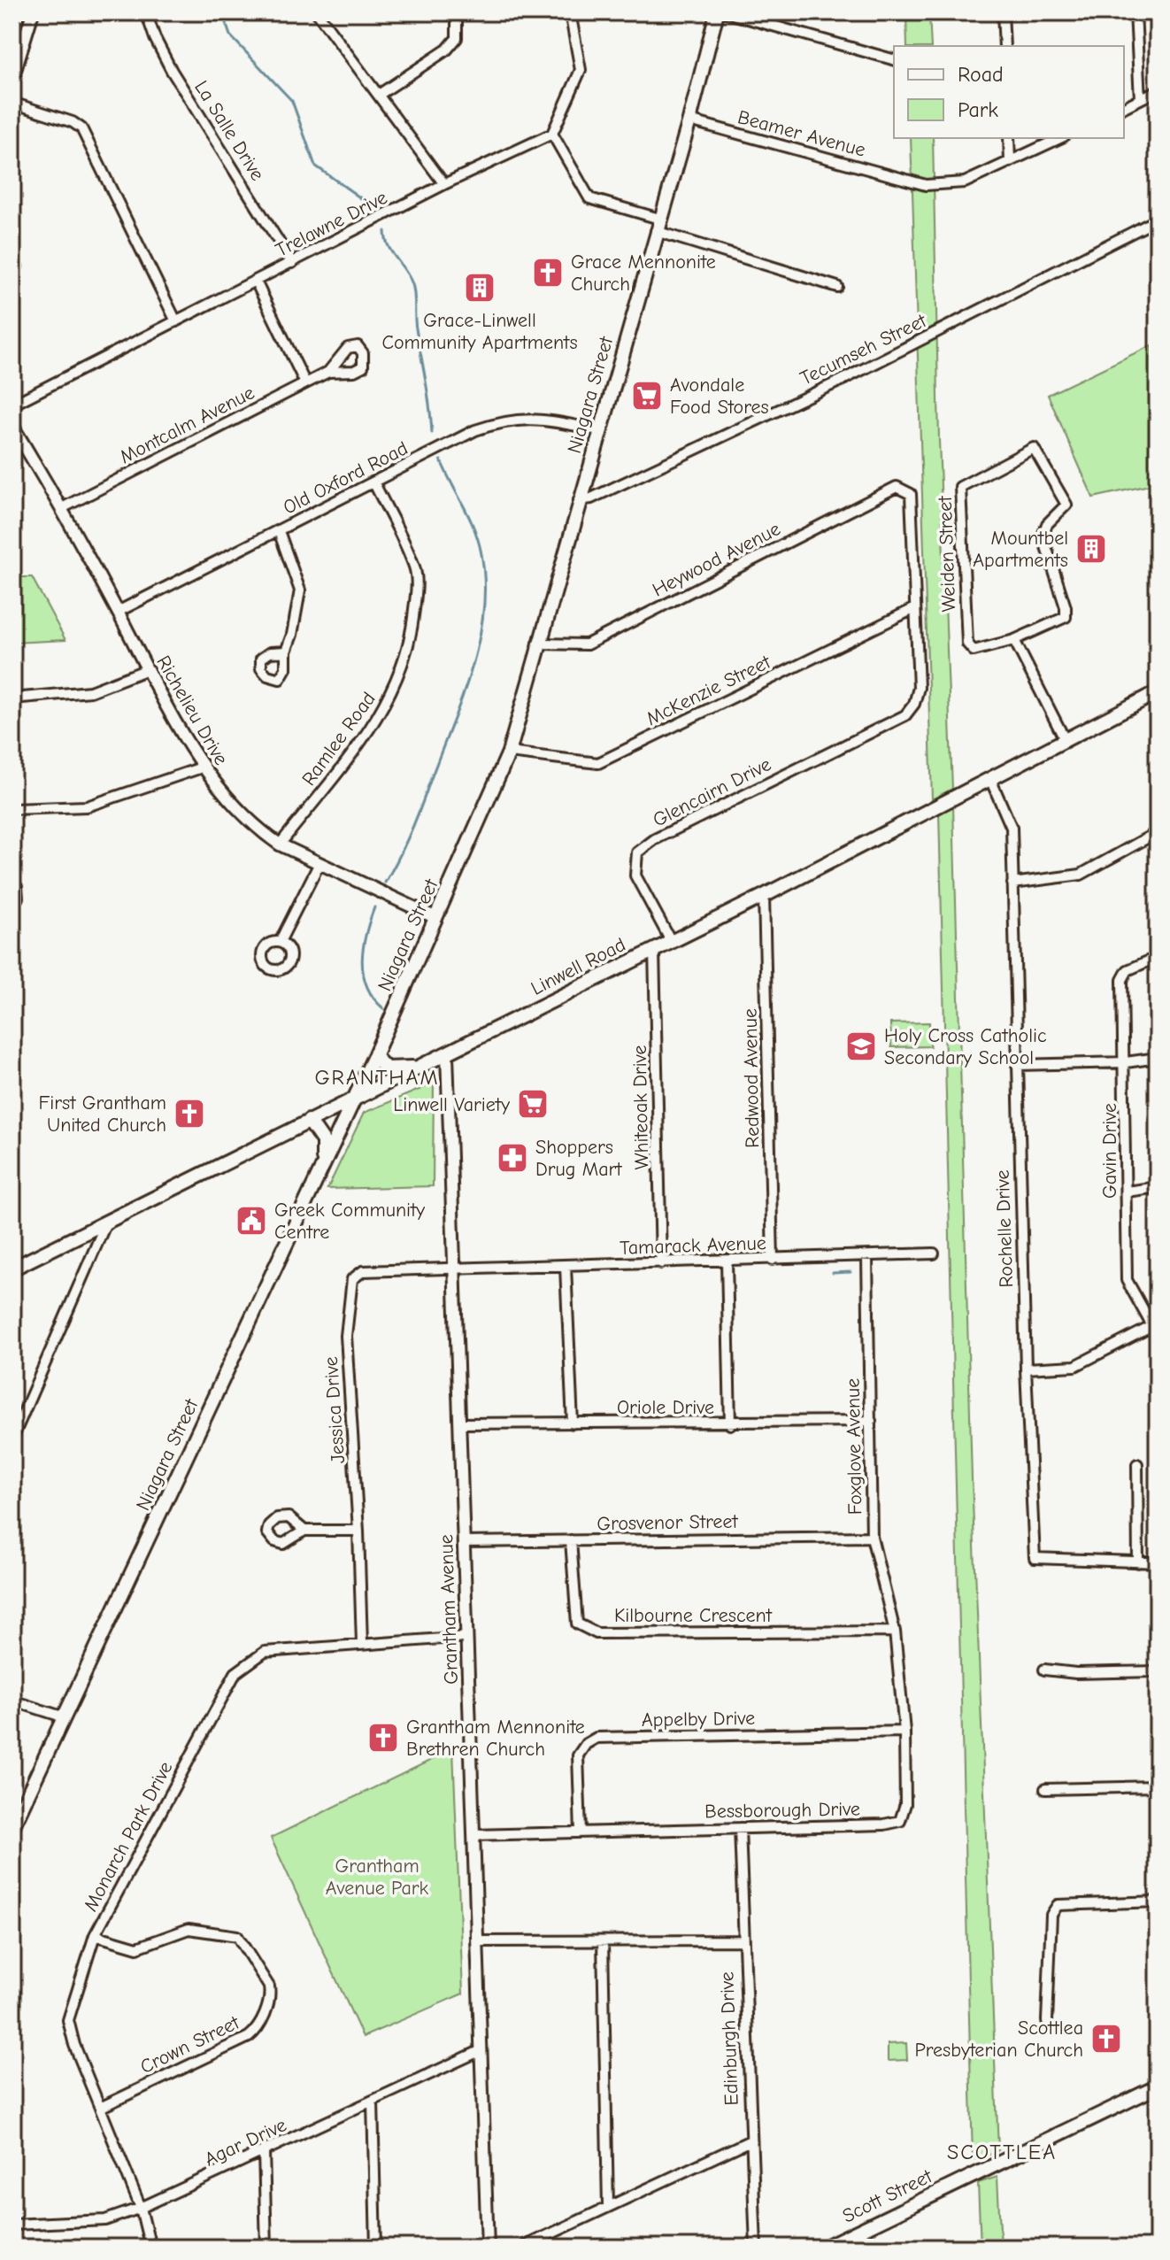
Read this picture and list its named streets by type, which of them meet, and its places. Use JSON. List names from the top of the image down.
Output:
{
  "streets": {
    "main road": ["Niagara Street", "Linwell Road", "Scott Street"],
    "street": [
      "La Salle Drive",
      "Beamer Avenue",
      "Trelawne Drive",
      "Tecumseh Street",
      "Montcalm Avenue",
      "Old Oxford Road",
      "Weiden Street",
      "Heywood Avenue",
      "McKenzie Street",
      "Richelieu Drive",
      "Ramlee Road",
      "Glencairn Drive",
      "Redwood Avenue",
      "Whiteoak Drive",
      "Gavin Drive",
      "Rochelle Drive",
      "Tamarack Avenue",
      "Oriole Drive",
      "Jessica Drive",
      "Foxglove Avenue",
      "Grosvenor Street",
      "Grantham Avenue",
      "Kilbourne Crescent",
      "Appelby Drive",
      "Bessborough Drive",
      "Monarch Park Drive",
      "Edinburgh Drive",
      "Crown Street",
      "Agar Drive"
    ]
  },
  "crossings": [
    ["La Salle Drive", "Trelawne Drive"],
    ["Beamer Avenue", "Niagara Street"],
    ["Tecumseh Street", "Niagara Street"],
    ["Niagara Street", "Old Oxford Road"],
    ["Niagara Street", "Heywood Avenue"],
    ["Niagara Street", "McKenzie Street"],
    ["Niagara Street", "Richelieu Drive"],
    ["Niagara Street", "Linwell Road"],
    ["Montcalm Avenue", "Richelieu Drive"],
    ["Old Oxford Road", "Richelieu Drive"],
    ["Old Oxford Road", "Ramlee Road"],
    ["Heywood Avenue", "McKenzie Street"],
    ["Heywood Avenue", "Glencairn Drive"],
    ["McKenzie Street", "Glencairn Drive"],
    ["Richelieu Drive", "Ramlee Road"],
    ["Glencairn Drive", "Linwell Road"],
    ["Linwell Road", "Redwood Avenue"],
    ["Linwell Road", "Whiteoak Drive"],
    ["Linwell Road", "Rochelle Drive"],
    ["Linwell Road", "Grantham Avenue"],
    ["Redwood Avenue", "Tamarack Avenue"],
    ["Whiteoak Drive", "Tamarack Avenue"],
    ["Tamarack Avenue", "Jessica Drive"],
    ["Tamarack Avenue", "Foxglove Avenue"],
    ["Tamarack Avenue", "Grantham Avenue"],
    ["Oriole Drive", "Foxglove Avenue"],
    ["Oriole Drive", "Grantham Avenue"],
    ["Jessica Drive", "Grantham Avenue"],
    ["Jessica Drive", "Monarch Park Drive"],
    ["Foxglove Avenue", "Grosvenor Street"],
    ["Foxglove Avenue", "Kilbourne Crescent"],
    ["Foxglove Avenue", "Bessborough Drive"],
    ["Grosvenor Street", "Grantham Avenue"],
    ["Grosvenor Street", "Kilbourne Crescent"],
    ["Grantham Avenue", "Bessborough Drive"],
    ["Grantham Avenue", "Monarch Park Drive"],
    ["Grantham Avenue", "Agar Drive"],
    ["Kilbourne Crescent", "Bessborough Drive"],
    ["Appelby Drive", "Bessborough Drive"],
    ["Bessborough Drive", "Edinburgh Drive"],
    ["Monarch Park Drive", "Crown Street"],
    ["Monarch Park Drive", "Agar Drive"]
  ],
  "districts": ["GRANTHAM", "SCOTTLEA"],
  "parks": ["Grantham Avenue Park"],
  "places": {
    "church": [
      "Grace Mennonite Church",
      "First Grantham United Church",
      "Grantham Mennonite Brethren Church",
      "Scottlea Presbyterian Church"
    ],
    "building": ["Grace-Linwell Community Apartments", "Mountbel Apartments"],
    "supermarket": ["Avondale Food Stores", "Linwell Variety"],
    "school or university": ["Holy Cross Catholic Secondary School"],
    "pharmacy": ["Shoppers Drug Mart"],
    "public building": ["Greek Community Centre"]
  },
  "legend": ["Road", "Park"]
}
